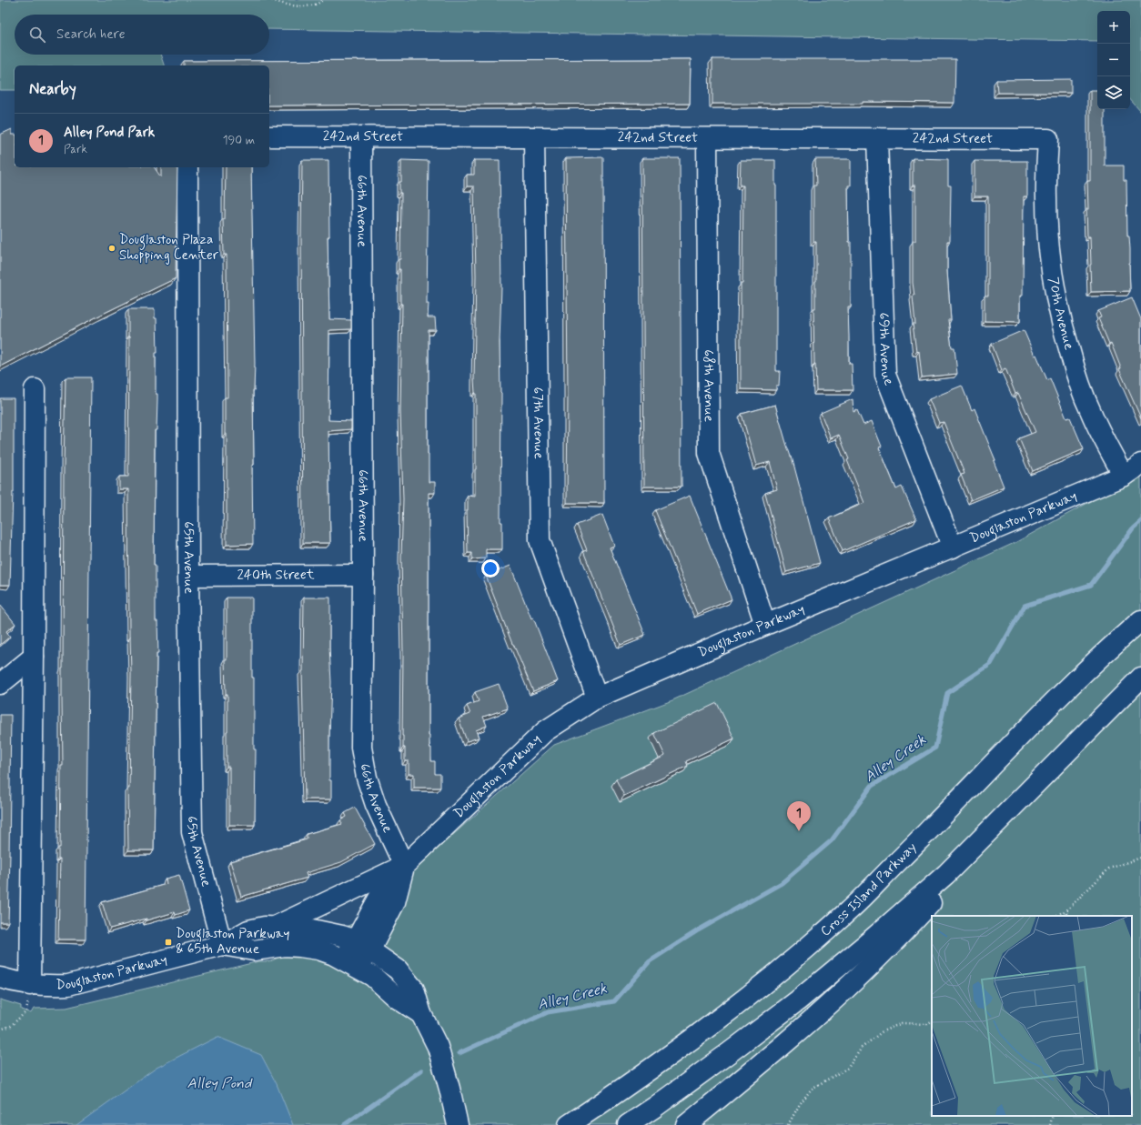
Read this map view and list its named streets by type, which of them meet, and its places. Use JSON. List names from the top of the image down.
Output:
{
  "streets": {
    "main road": [
      "242nd Street",
      "66th Avenue",
      "70th Avenue",
      "69th Avenue",
      "68th Avenue",
      "67th Avenue",
      "Douglaston Parkway",
      "65th Avenue",
      "240th Street",
      "Cross Island Parkway"
    ]
  },
  "crossings": [
    ["242nd Street", "66th Avenue"],
    ["242nd Street", "70th Avenue"],
    ["242nd Street", "69th Avenue"],
    ["242nd Street", "68th Avenue"],
    ["242nd Street", "67th Avenue"],
    ["66th Avenue", "Douglaston Parkway"],
    ["66th Avenue", "240th Street"],
    ["70th Avenue", "Douglaston Parkway"],
    ["69th Avenue", "Douglaston Parkway"],
    ["68th Avenue", "Douglaston Parkway"],
    ["67th Avenue", "Douglaston Parkway"],
    ["Douglaston Parkway", "65th Avenue"],
    ["65th Avenue", "240th Street"]
  ],
  "water": ["Alley Creek", "Alley Pond"],
  "places": {
    "other": ["Douglaston Plaza Shopping Center"],
    "transit": ["Douglaston Parkway & 65th Avenue"]
  },
  "page": {
    "map_buttons": ["+", "−"],
    "search": "Search here",
    "heading": "Nearby",
    "list": [
      {
        "mark": "1",
        "name": "Alley Pond Park",
        "note": "Park",
        "value": "190 m"
      }
    ],
    "pins": "1"
  }
}
